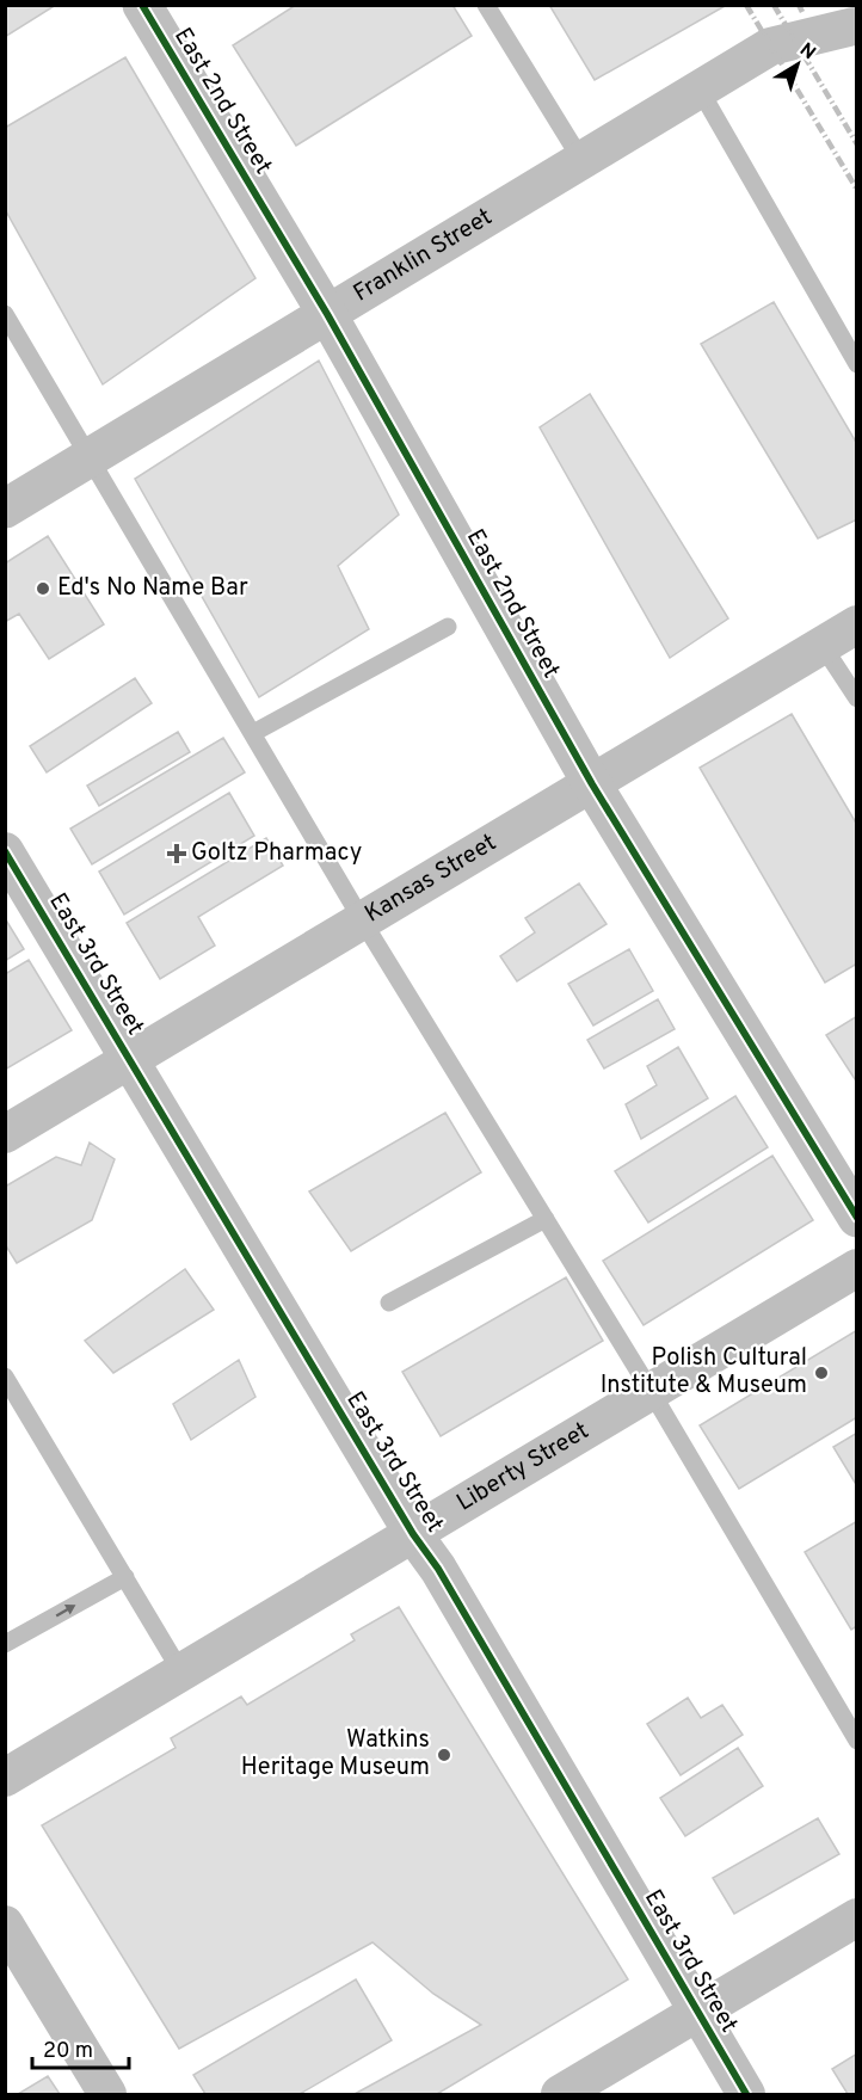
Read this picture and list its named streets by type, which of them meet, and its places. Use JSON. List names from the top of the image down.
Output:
{
  "streets": {
    "street": [
      "East 2nd Street",
      "Franklin Street",
      "Kansas Street",
      "East 3rd Street",
      "Liberty Street"
    ]
  },
  "crossings": [
    ["East 2nd Street", "Franklin Street"],
    ["East 2nd Street", "Kansas Street"],
    ["Kansas Street", "East 3rd Street"],
    ["East 3rd Street", "Liberty Street"]
  ],
  "places": {
    "other": ["Ed's No Name Bar", "Polish Cultural Institute & Museum", "Watkins Heritage Museum"],
    "health": ["Goltz Pharmacy"]
  },
  "scale_bar": "20 m",
  "north": "top right"
}
